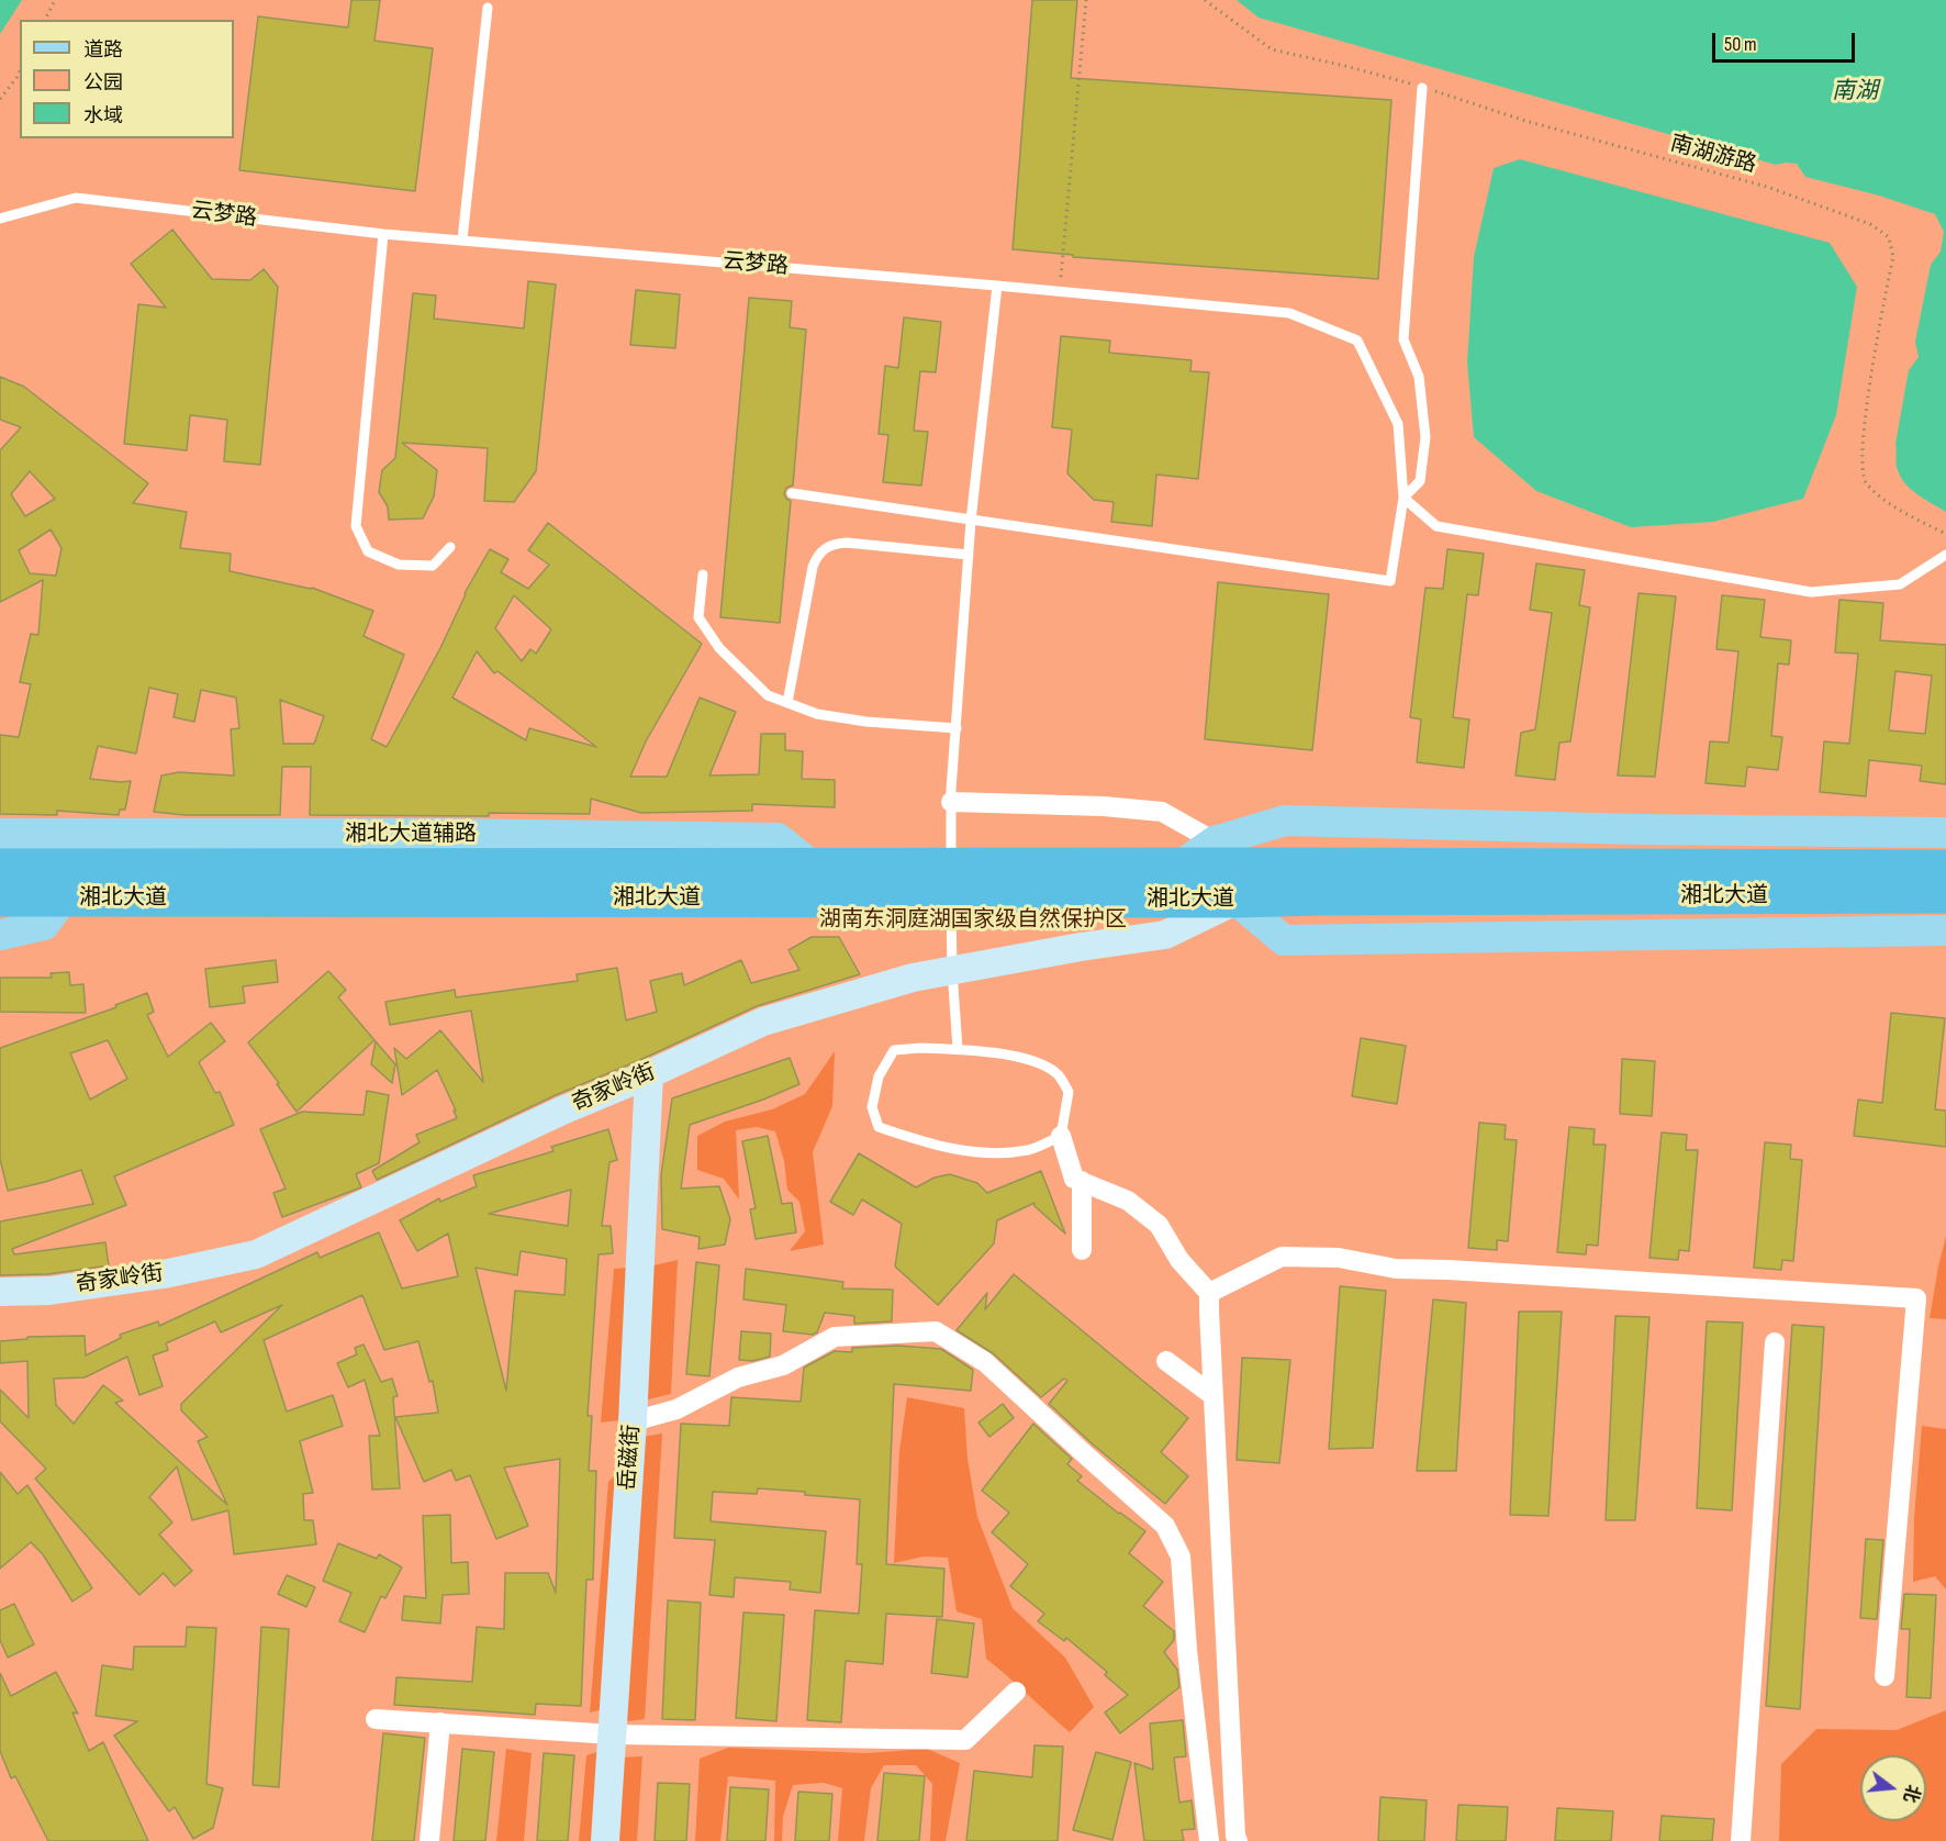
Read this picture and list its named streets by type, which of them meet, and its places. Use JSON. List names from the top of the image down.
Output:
{
  "streets": {
    "highway": ["湘北大道"],
    "main road": ["湘北大道辅路"],
    "street": ["奇家岭街", "岳磁街"],
    "lane": ["云梦路"],
    "path": ["南湖游路"]
  },
  "crossings": [
    ["湘北大道辅路", "湘北大道"],
    ["湘北大道", "奇家岭街"],
    ["奇家岭街", "岳磁街"]
  ],
  "water": ["南湖"],
  "parks": ["湖南东洞庭湖国家级自然保护区"],
  "legend": ["道路", "公园", "水域"],
  "scale_bar": "50 m",
  "north": "right"
}
